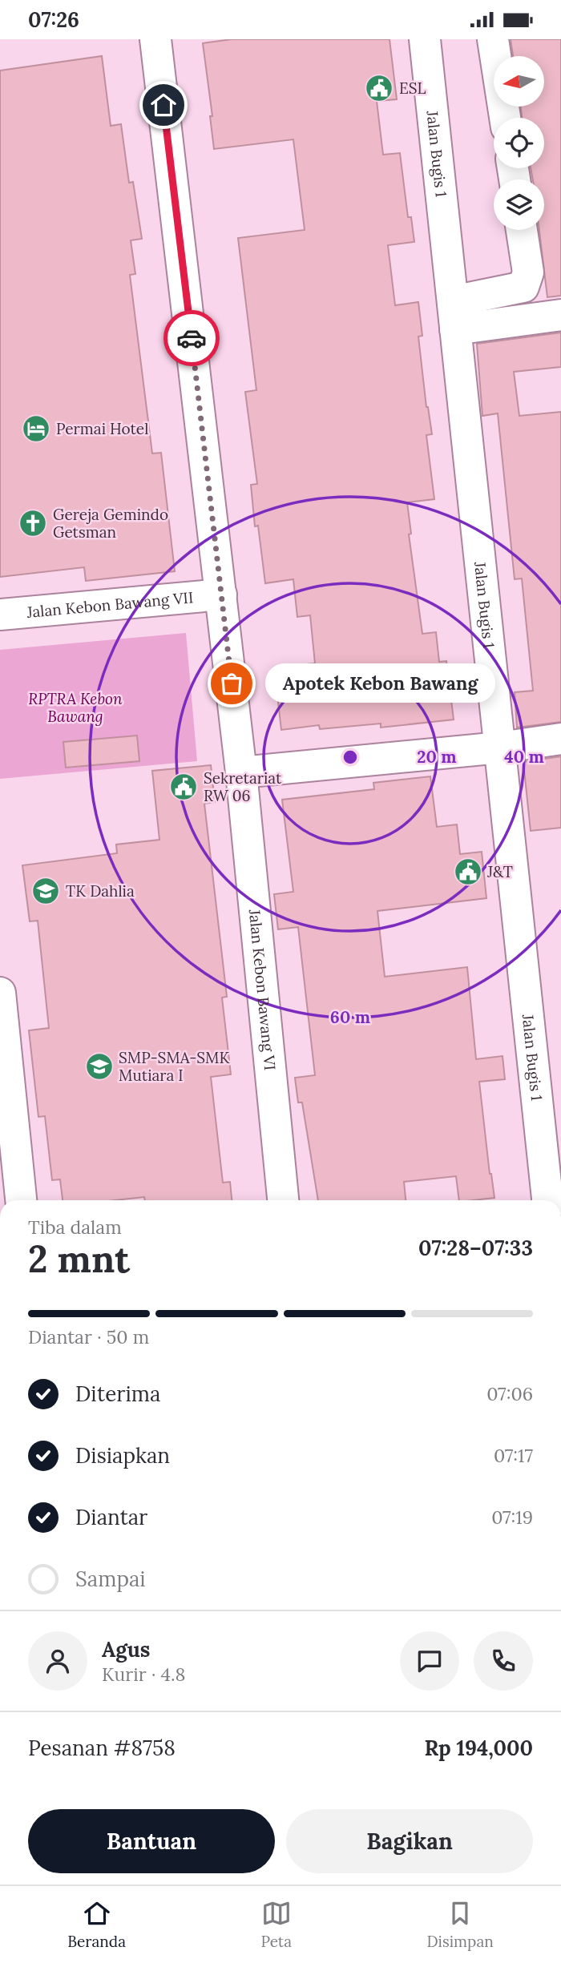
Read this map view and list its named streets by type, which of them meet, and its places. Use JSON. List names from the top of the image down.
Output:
{
  "streets": {
    "street": ["Jalan Bugis 1", "Jalan Kebon Bawang VII", "Jalan Kebon Bawang VI"]
  },
  "crossings": [
    ["Jalan Kebon Bawang VII", "Jalan Kebon Bawang VI"]
  ],
  "parks": ["RPTRA Kebon Bawang"],
  "places": {
    "public building": ["ESL", "Sekretariat RW 06", "J&T"],
    "hotel": ["Permai Hotel"],
    "church": ["Gereja Gemindo Getsman"],
    "other": ["Apotek Kebon Bawang"],
    "school or university": ["TK Dahlia", "SMP-SMA-SMK Mutiara I"]
  },
  "north": "left",
  "page": {
    "status": "07:26",
    "bubble": "Apotek Kebon Bawang",
    "heading": ["2 mnt", "Tiba dalam", "07:28–07:33"],
    "panel": [
      "Agus",
      "Kurir · 4.8",
      "Pesanan #8758",
      "Rp 194,000"
    ],
    "bar": "Diantar · 50 m",
    "list": [
      ["Diterima", "07:06"],
      ["Disiapkan", "07:17"],
      ["Diantar", "07:19"],
      "Sampai"
    ],
    "buttons": ["Bantuan", "Bagikan"],
    "tabs": ["Beranda", "Peta", "Disimpan"]
  },
  "rings": ["20 m", "40 m", "60 m"]
}
